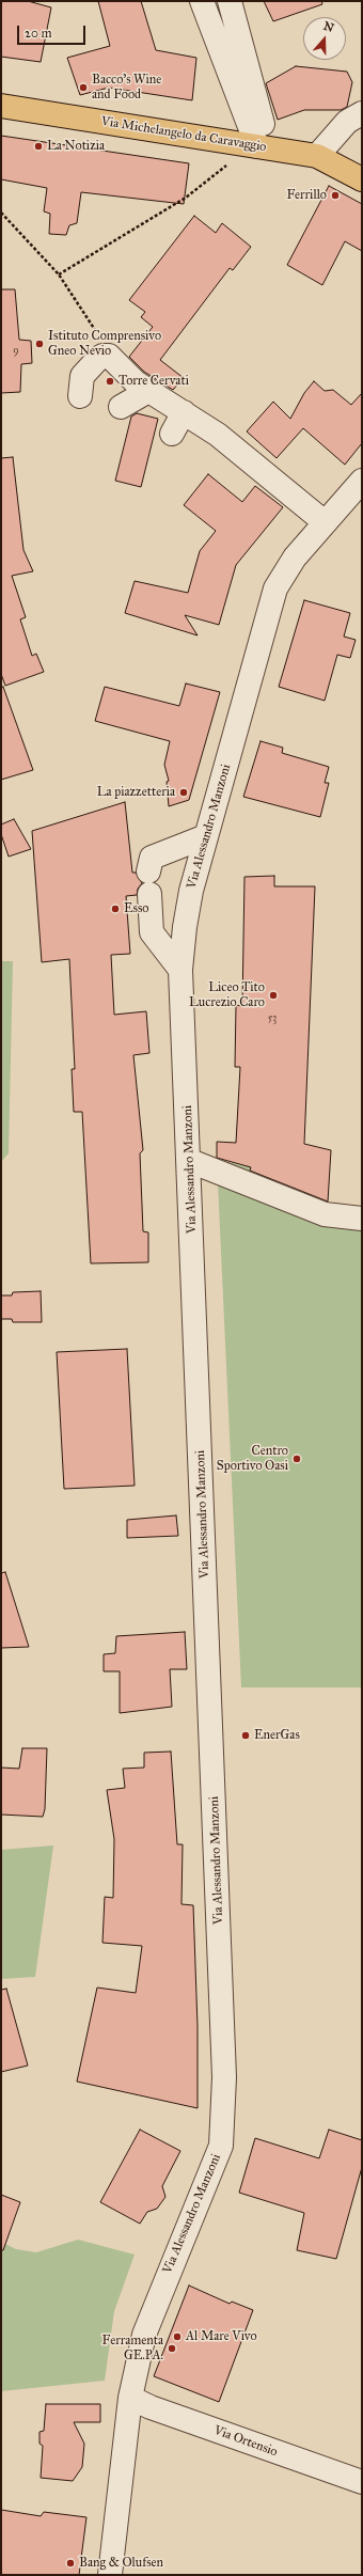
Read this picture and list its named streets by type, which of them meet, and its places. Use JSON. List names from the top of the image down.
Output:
{
  "streets": {
    "main road": ["Via Michelangelo da Caravaggio"],
    "street": ["Via Alessandro Manzoni", "Via Ortensio"]
  },
  "crossings": [
    ["Via Alessandro Manzoni", "Via Ortensio"]
  ],
  "places": [
    "Bacco's Wine and Food",
    "La Notizia",
    "Ferrillo",
    "Istituto Comprensivo Gneo Nevio",
    "Torre Cervati",
    "La piazzetteria",
    "Esso",
    "Liceo Tito Lucrezio Caro",
    "Centro Sportivo Oasi",
    "EnerGas",
    "Al Mare Vivo",
    "Ferramenta GE.PA.",
    "Bang & Olufsen"
  ],
  "house_numbers": ["9", "53"],
  "scale_bar": "20 m",
  "north": "top"
}
